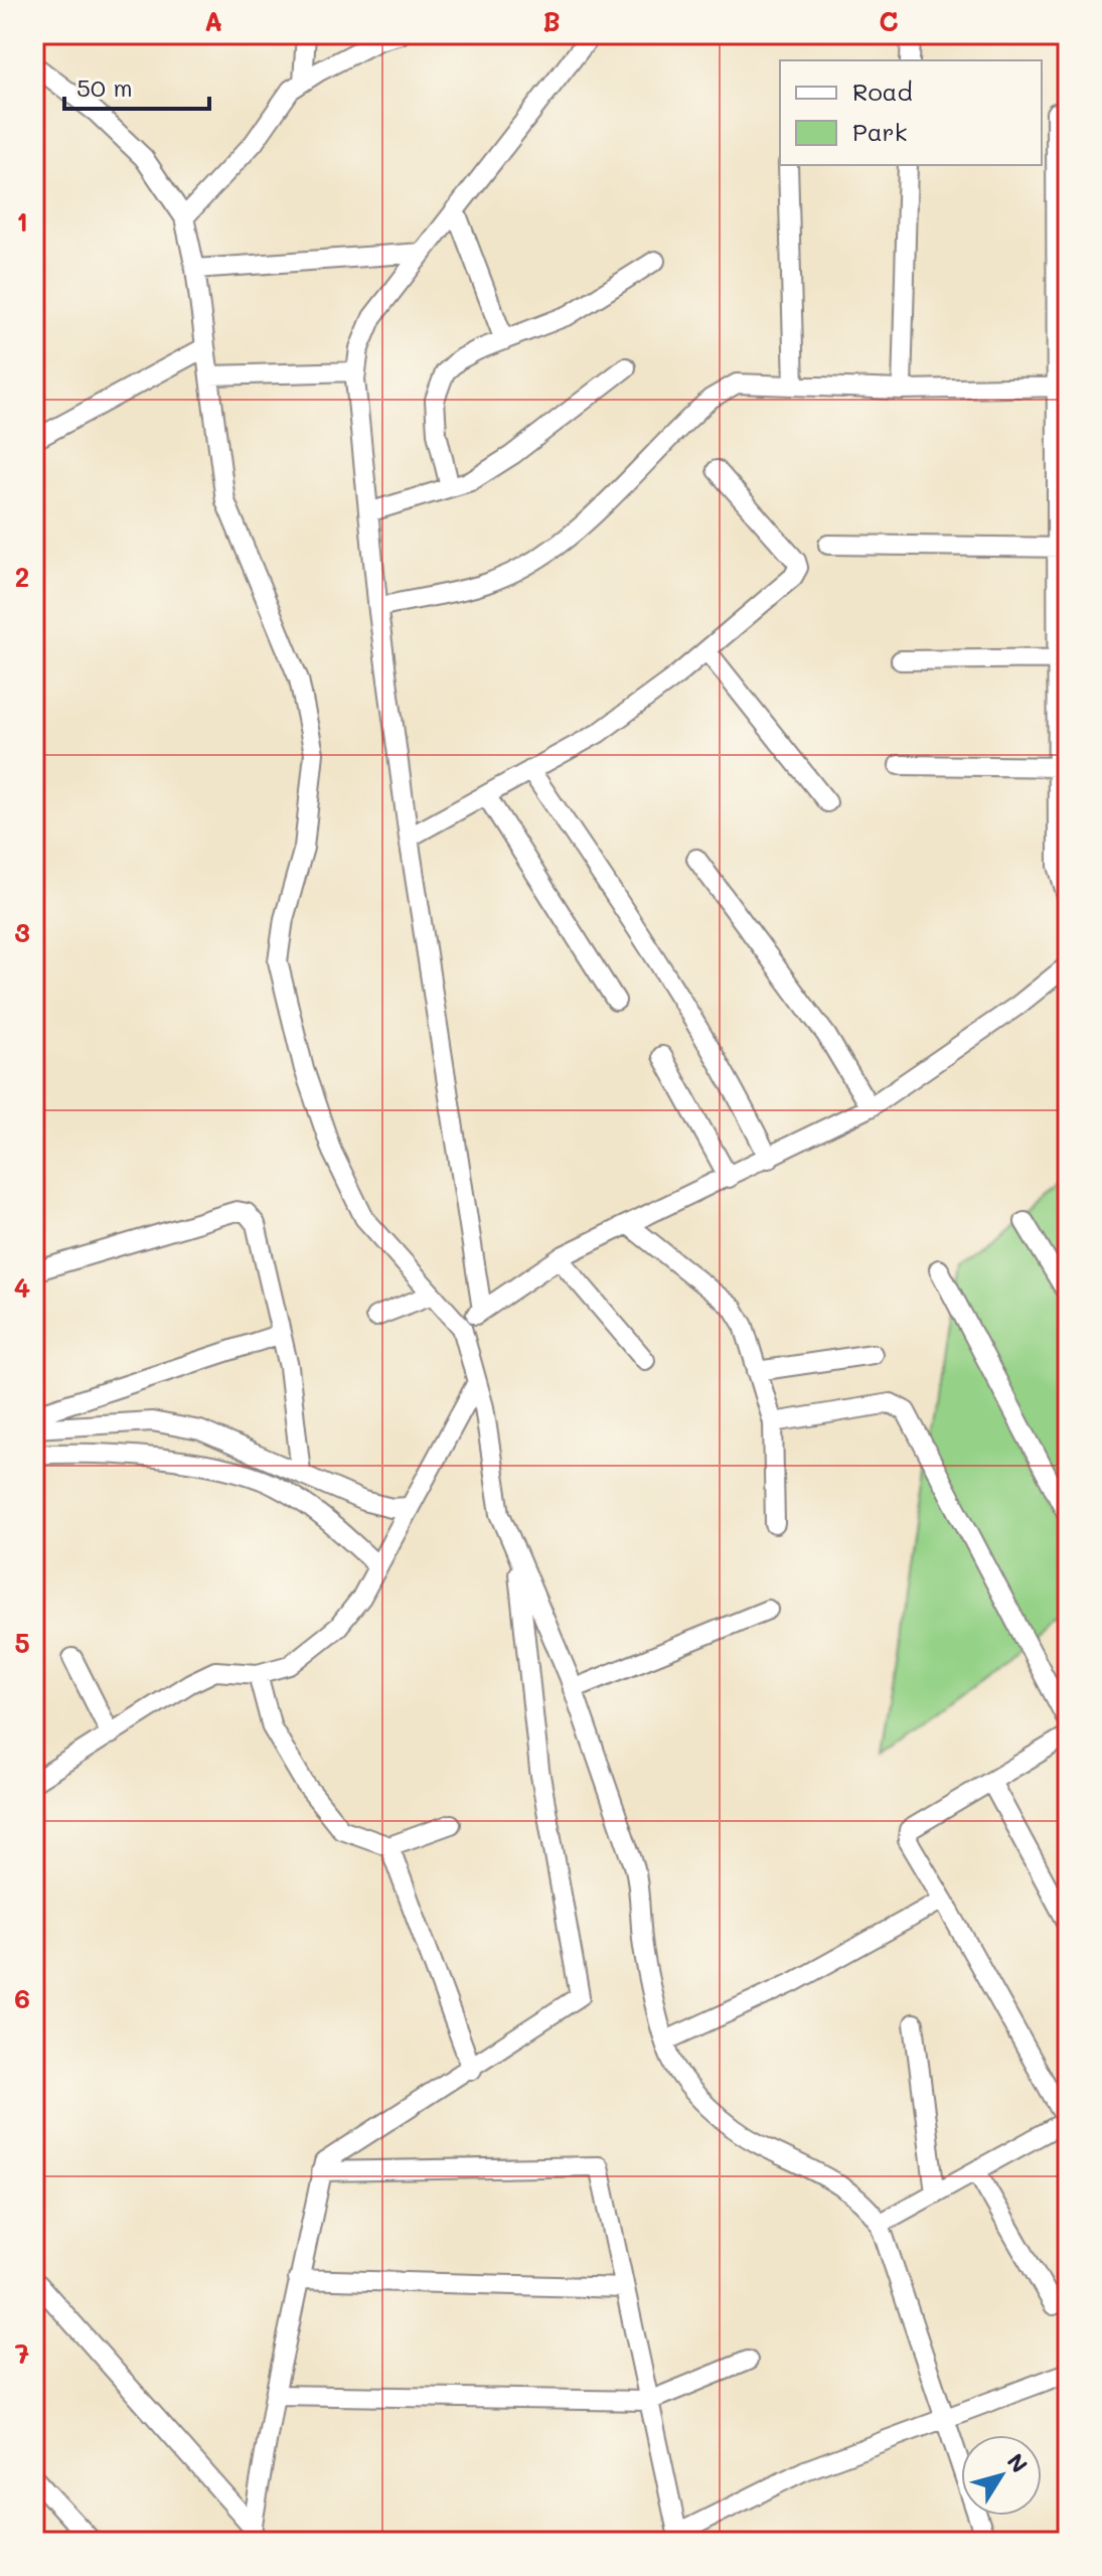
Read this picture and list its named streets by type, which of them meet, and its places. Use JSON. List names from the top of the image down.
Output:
{
  "legend": ["Road", "Park"],
  "scale_bar": "50 m",
  "north": "top right",
  "grid": {
    "columns": ["A", "B", "C"],
    "rows": [
      "1",
      "2",
      "3",
      "4",
      "5",
      "6",
      "7"
    ]
  }
}
